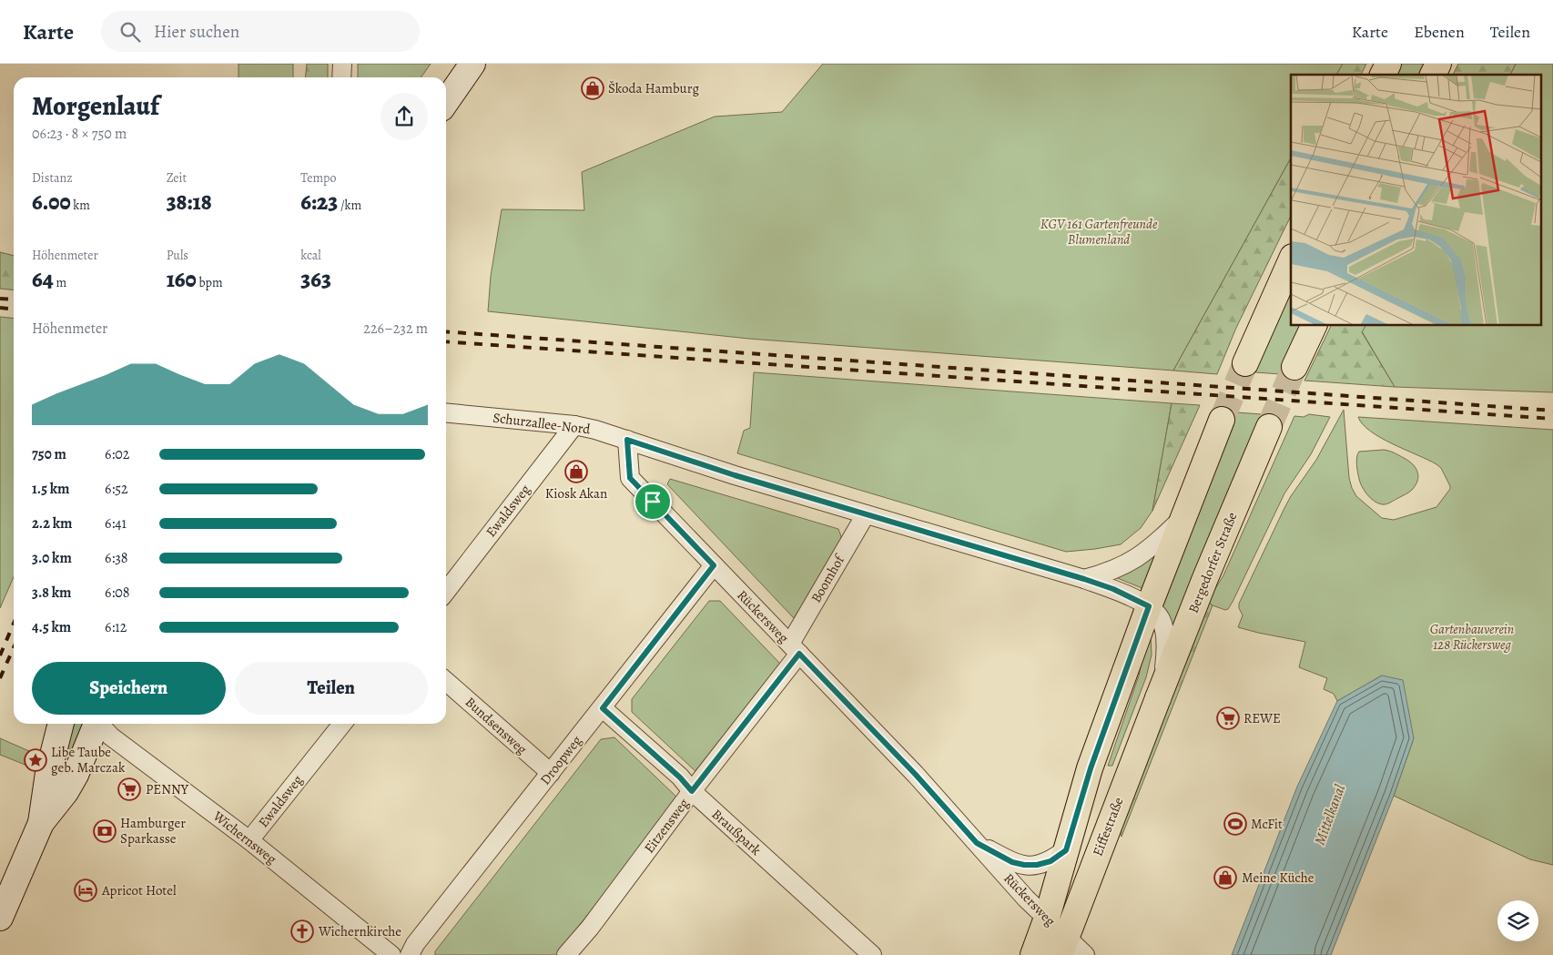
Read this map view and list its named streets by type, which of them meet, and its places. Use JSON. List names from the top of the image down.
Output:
{
  "streets": {
    "main road": ["Bergedorfer Straße", "Eiffestraße"],
    "street": [
      "Schurzallee-Nord",
      "Ewaldsweg",
      "Boomhof",
      "Rückersweg",
      "Bundsensweg",
      "Droopweg",
      "Eitzensweg",
      "Braußpark",
      "Wichernsweg"
    ]
  },
  "crossings": [
    ["Schurzallee-Nord", "Ewaldsweg"],
    ["Schurzallee-Nord", "Bergedorfer Straße"],
    ["Schurzallee-Nord", "Boomhof"],
    ["Schurzallee-Nord", "Rückersweg"],
    ["Schurzallee-Nord", "Eiffestraße"],
    ["Ewaldsweg", "Wichernsweg"],
    ["Bergedorfer Straße", "Eiffestraße"],
    ["Boomhof", "Rückersweg"],
    ["Boomhof", "Eitzensweg"],
    ["Rückersweg", "Droopweg"],
    ["Rückersweg", "Eitzensweg"],
    ["Rückersweg", "Eiffestraße"],
    ["Bundsensweg", "Droopweg"],
    ["Droopweg", "Braußpark"],
    ["Eitzensweg", "Braußpark"]
  ],
  "water": ["Mittelkanal"],
  "parks": ["KGV 161 Gartenfreunde Blumenland", "Gartenbauverein 128 Rückersweg"],
  "places": {
    "shop": ["Škoda Hamburg", "Kiosk Akan", "Meine Küche"],
    "supermarket": ["REWE", "PENNY"],
    "place": ["Libe Taube geb. Marczak"],
    "sports": ["McFit"],
    "bank": ["Hamburger Sparkasse"],
    "hotel": ["Apricot Hotel"],
    "church": ["Wichernkirche"]
  },
  "page": {
    "header": "Karte",
    "search": "Hier suchen",
    "nav": ["Karte", "Ebenen", "Teilen"],
    "heading": ["Morgenlauf", "06:23 · 8 × 750 m"],
    "stats": [
      ["Distanz", "6.00 km"],
      ["Zeit", "38:18"],
      ["Tempo", "6:23 /km"],
      ["Höhenmeter", "64 m"],
      ["Puls", "160 bpm"],
      ["kcal", "363"]
    ],
    "chart": ["Höhenmeter", "226–232 m"],
    "list": [
      {
        "name": "750 m",
        "note": "6:02"
      },
      {
        "name": "1.5 km",
        "note": "6:52"
      },
      {
        "name": "2.2 km",
        "note": "6:41"
      },
      {
        "name": "3.0 km",
        "note": "6:38"
      },
      {
        "name": "3.8 km",
        "note": "6:08"
      },
      {
        "name": "4.5 km",
        "note": "6:12"
      }
    ],
    "buttons": ["Speichern", "Teilen"]
  }
}
